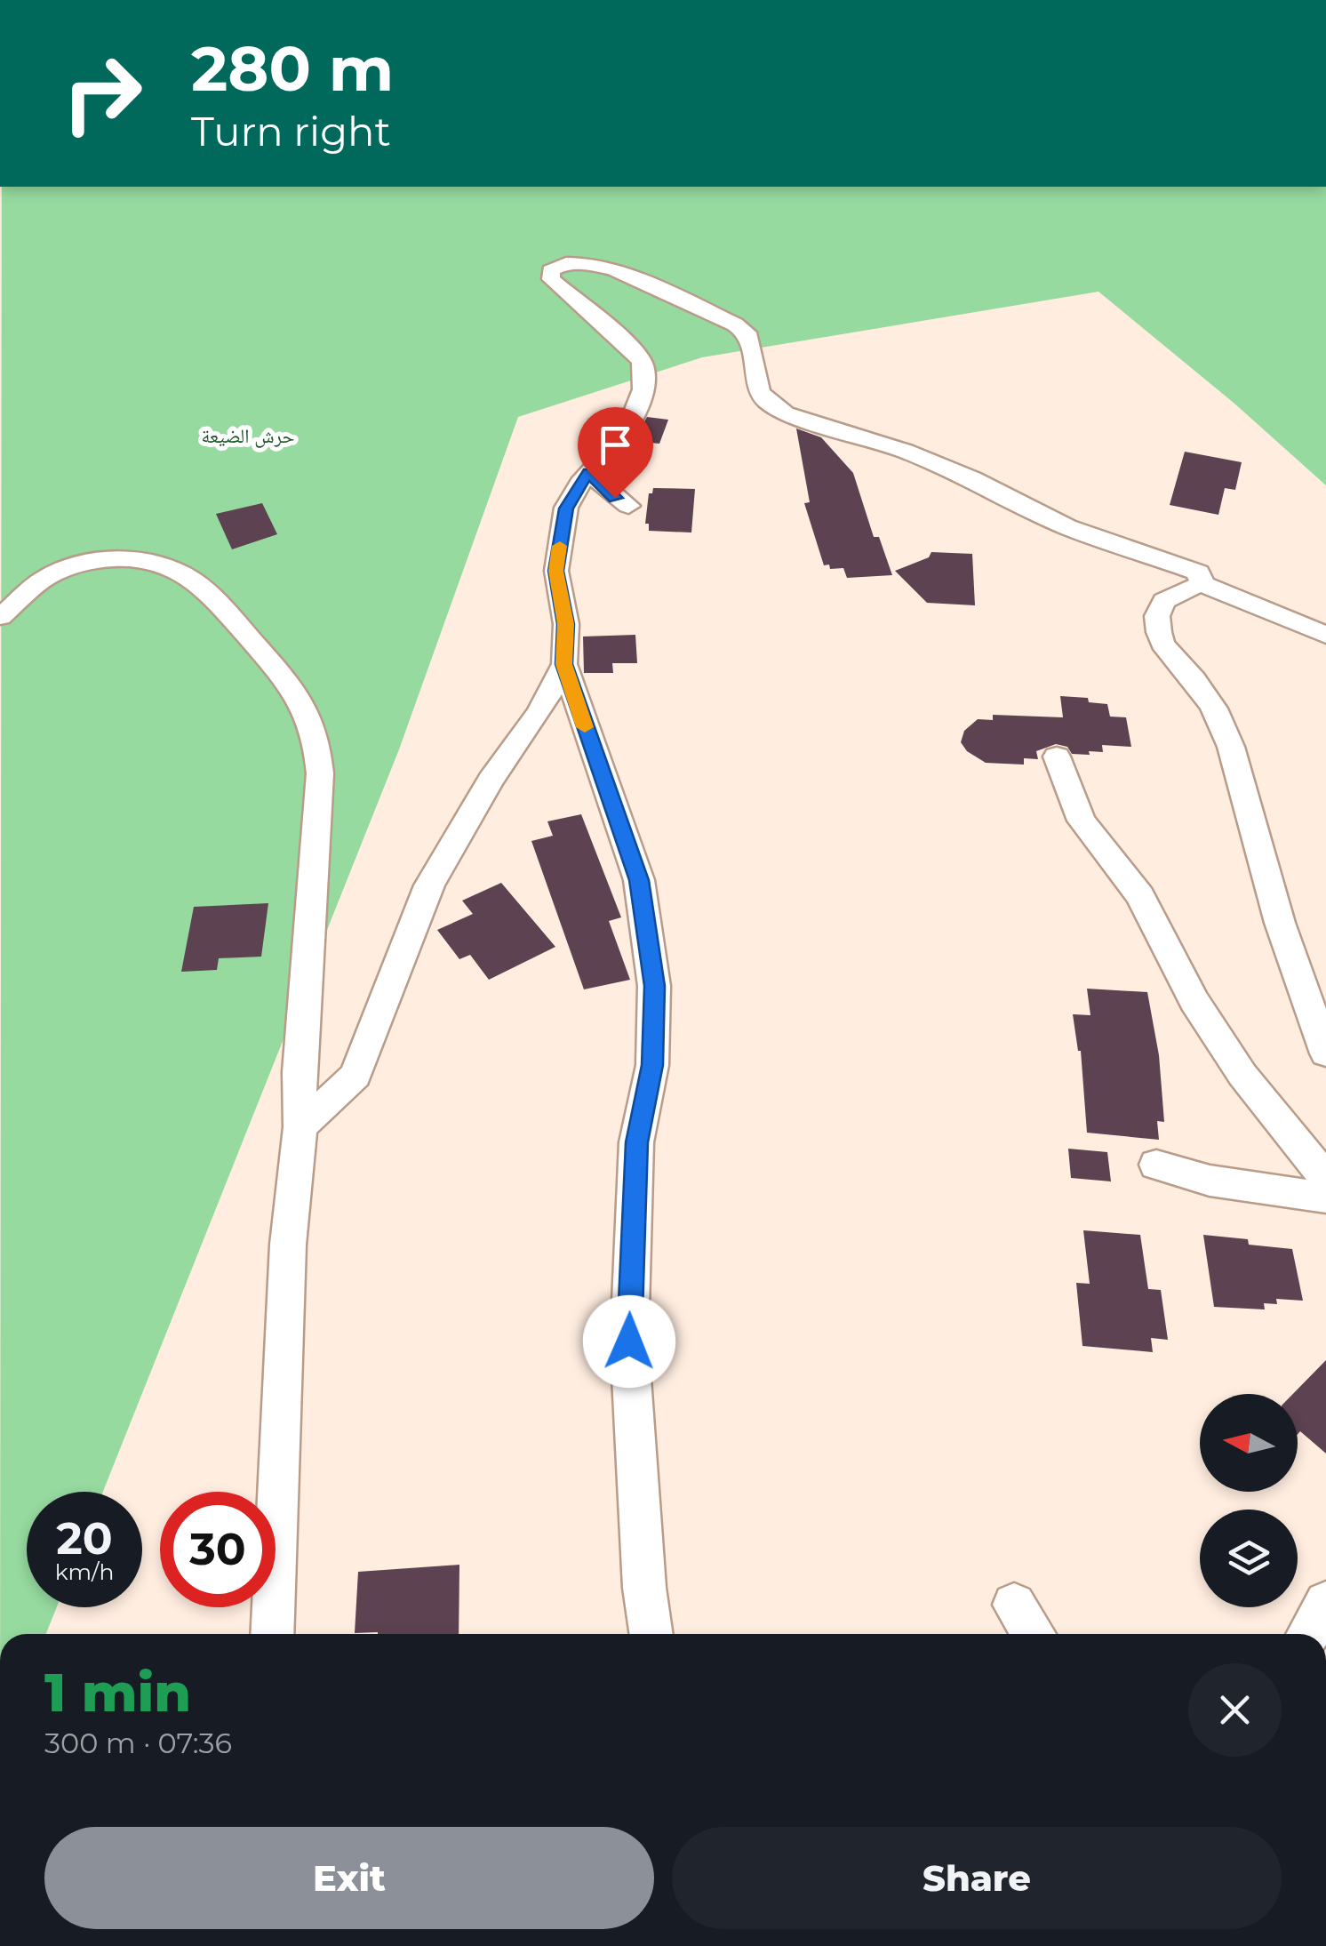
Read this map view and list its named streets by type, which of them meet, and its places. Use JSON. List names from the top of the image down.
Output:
{
  "parks": ["حرش الضيعة"],
  "north": "left",
  "page": {
    "turn": ["280 m", "Turn right"],
    "speed": "20 km/h",
    "limit": "30",
    "heading": ["1 min", "300 m · 07:36"],
    "buttons": ["Exit", "Share"]
  }
}
